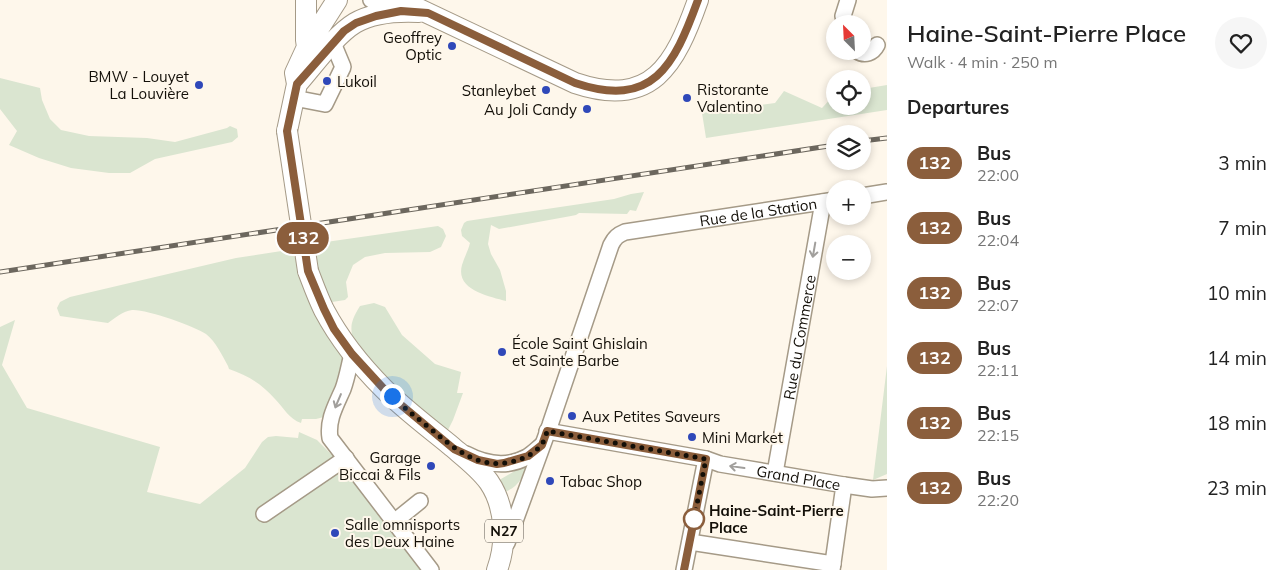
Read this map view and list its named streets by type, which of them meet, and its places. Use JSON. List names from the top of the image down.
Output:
{
  "streets": {
    "main road": ["N27"],
    "street": ["Rue de la Station", "Rue du Commerce", "Grand Place"]
  },
  "crossings": [
    ["Rue de la Station", "Grand Place"],
    ["Rue de la Station", "N27"],
    ["Rue du Commerce", "Grand Place"]
  ],
  "one_way": ["Rue du Commerce"],
  "places": [
    "Geoffrey Optic",
    "Lukoil",
    "BMW - Louyet La Louvière",
    "Stanleybet",
    "Ristorante Valentino",
    "Au Joli Candy",
    "École Saint Ghislain et Sainte Barbe",
    "Aux Petites Saveurs",
    "Mini Market",
    "Garage Biccai & Fils",
    "Tabac Shop",
    "Haine-Saint-Pierre Place",
    "Salle omnisports des Deux Haine"
  ],
  "lines": ["bus line 132"],
  "north": "top left",
  "page": {
    "on_map": "132",
    "heading": [
      ["Haine-Saint-Pierre Place", "Walk · 4 min · 250 m"],
      "Departures"
    ],
    "map_buttons": ["+", "−"],
    "list": [
      {
        "mark": "132",
        "name": "Bus",
        "note": "22:00",
        "value": "3 min"
      },
      {
        "mark": "132",
        "name": "Bus",
        "note": "22:04",
        "value": "7 min"
      },
      {
        "mark": "132",
        "name": "Bus",
        "note": "22:07",
        "value": "10 min"
      },
      {
        "mark": "132",
        "name": "Bus",
        "note": "22:11",
        "value": "14 min"
      },
      {
        "mark": "132",
        "name": "Bus",
        "note": "22:15",
        "value": "18 min"
      },
      {
        "mark": "132",
        "name": "Bus",
        "note": "22:20",
        "value": "23 min"
      }
    ]
  }
}
